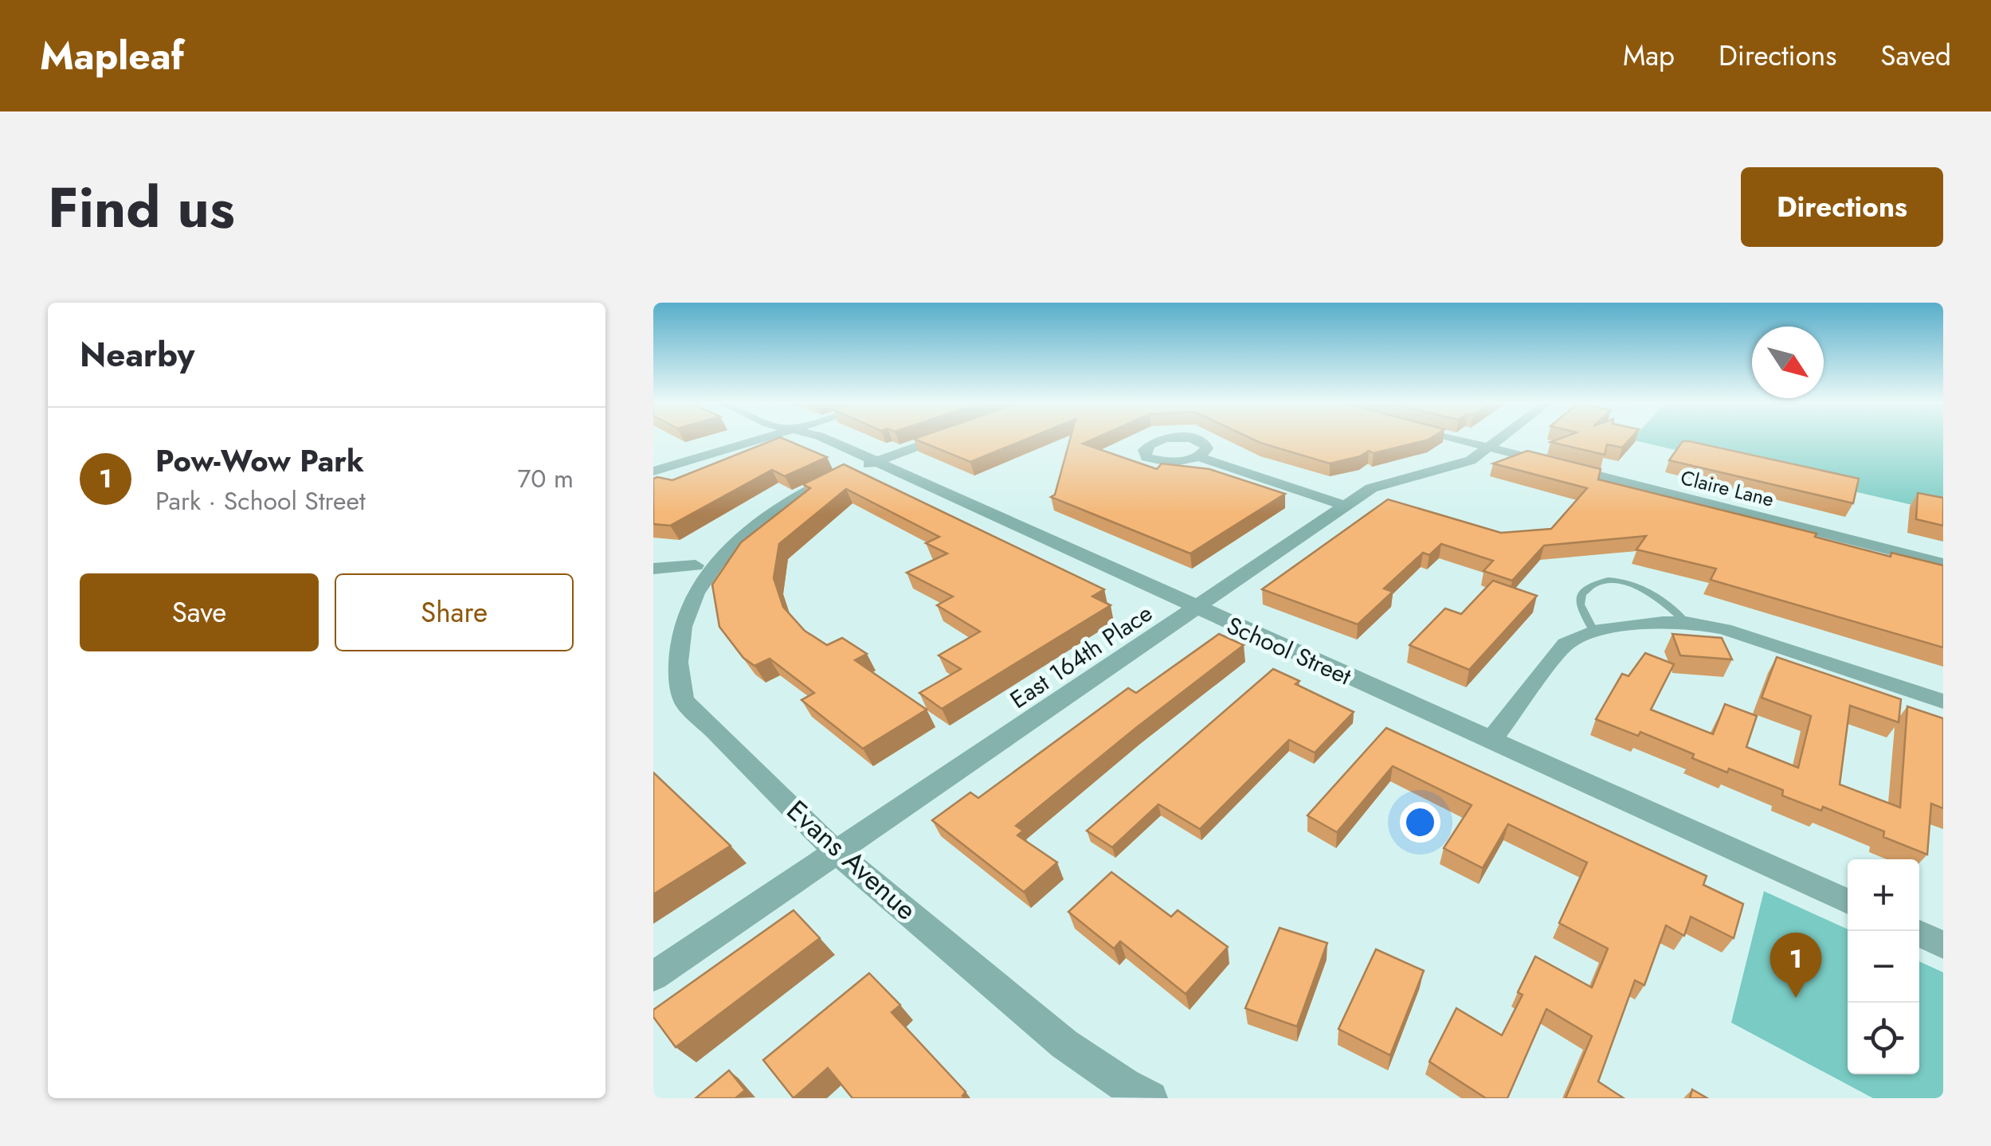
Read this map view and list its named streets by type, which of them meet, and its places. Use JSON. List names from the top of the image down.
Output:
{
  "streets": {
    "street": [
      "Claire Lane",
      "School Street",
      "East 164th Place",
      "Evans Avenue"
    ]
  },
  "crossings": [
    ["Claire Lane", "East 164th Place"],
    ["School Street", "East 164th Place"],
    ["School Street", "Evans Avenue"],
    ["East 164th Place", "Evans Avenue"]
  ],
  "north": "bottom right",
  "page": {
    "header": "Mapleaf",
    "nav": ["Map", "Directions", "Saved"],
    "title": "Find us",
    "buttons": [
      "Directions",
      ["Save", "Share"]
    ],
    "heading": "Nearby",
    "list": [
      {
        "mark": "1",
        "name": "Pow-Wow Park",
        "note": "Park · School Street",
        "value": "70 m"
      }
    ],
    "map_buttons": ["+", "−"],
    "pins": "1"
  }
}
